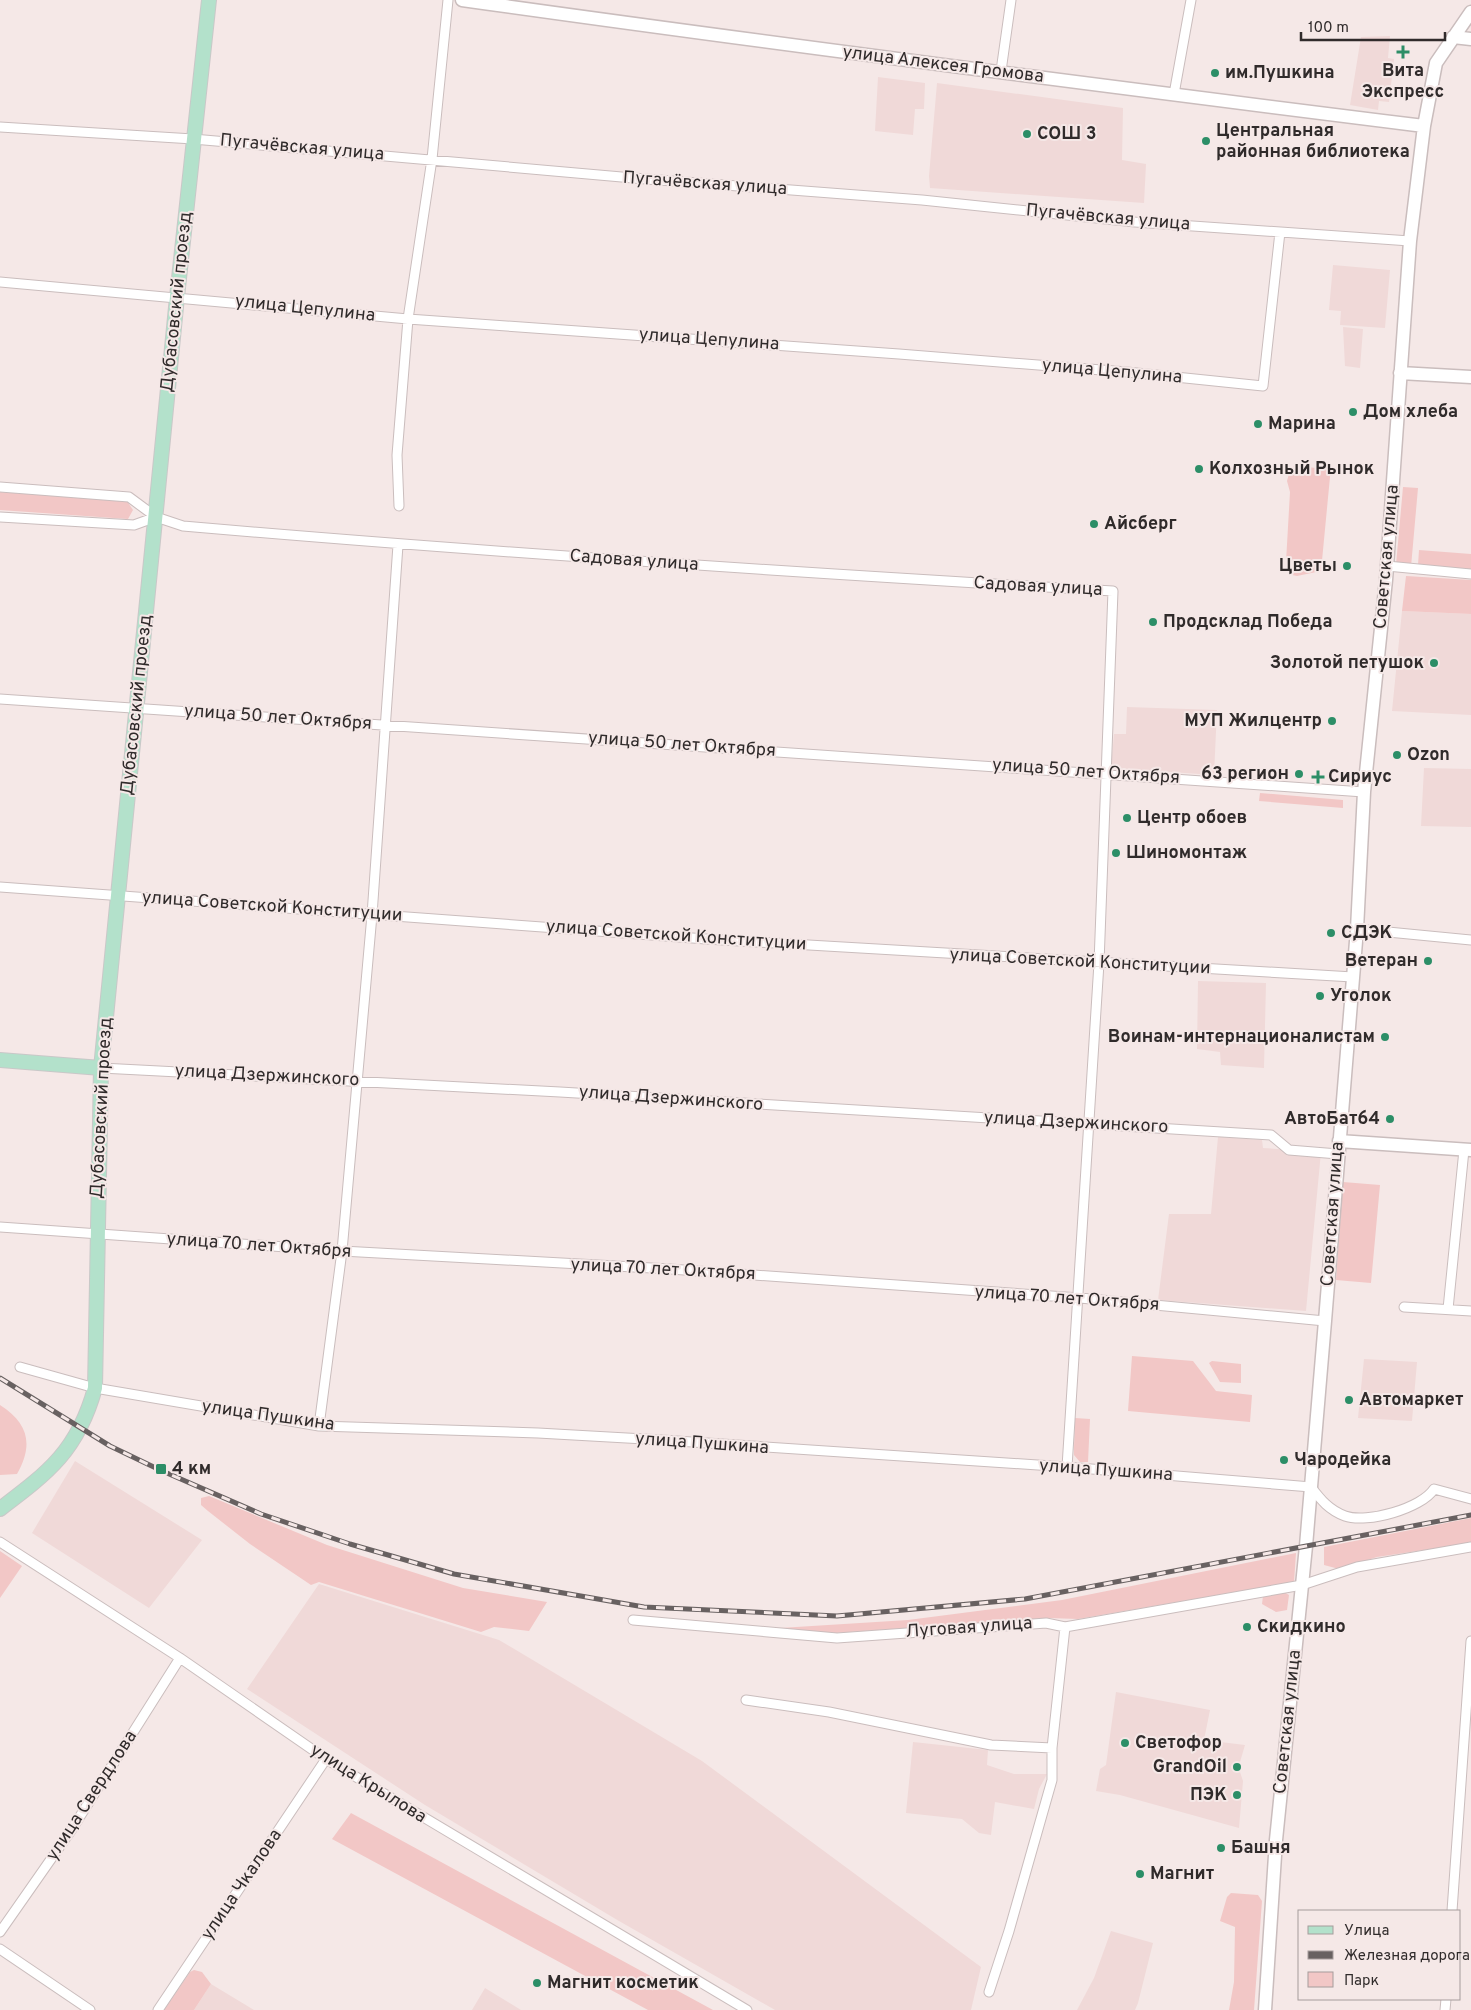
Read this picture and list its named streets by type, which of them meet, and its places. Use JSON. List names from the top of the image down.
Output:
{
  "streets": {
    "main road": [
      "улица Алексея Громова",
      "Дубасовский проезд",
      "Советская улица",
      "улица Дзержинского"
    ],
    "street": [
      "Пугачёвская улица",
      "улица Цепулина",
      "Садовая улица",
      "улица 50 лет Октября",
      "улица Советской Конституции",
      "улица 70 лет Октября",
      "улица Пушкина",
      "Луговая улица",
      "улица Крылова",
      "улица Свердлова",
      "улица Чкалова"
    ]
  },
  "crossings": [
    ["улица Алексея Громова", "Советская улица"],
    ["Пугачёвская улица", "Дубасовский проезд"],
    ["Пугачёвская улица", "улица Цепулина"],
    ["Пугачёвская улица", "Советская улица"],
    ["Дубасовский проезд", "улица Цепулина"],
    ["Дубасовский проезд", "Садовая улица"],
    ["Дубасовский проезд", "улица 50 лет Октября"],
    ["Дубасовский проезд", "улица Советской Конституции"],
    ["Дубасовский проезд", "улица Дзержинского"],
    ["Дубасовский проезд", "улица 70 лет Октября"],
    ["Дубасовский проезд", "улица Пушкина"],
    ["Советская улица", "улица 50 лет Октября"],
    ["Советская улица", "улица Советской Конституции"],
    ["Советская улица", "улица Дзержинского"],
    ["Советская улица", "улица 70 лет Октября"],
    ["Советская улица", "улица Пушкина"],
    ["Советская улица", "Луговая улица"],
    ["Садовая улица", "улица 50 лет Октября"],
    ["улица Крылова", "улица Свердлова"],
    ["улица Крылова", "улица Чкалова"]
  ],
  "places": {
    "health": ["Вита Экспресс", "Сириус"],
    "other": [
      "им.Пушкина",
      "СОШ 3",
      "Центральная районная библиотека",
      "Дом хлеба",
      "Марина",
      "Колхозный Рынок",
      "Айсберг",
      "Цветы",
      "Продсклад Победа",
      "Золотой петушок",
      "МУП Жилцентр",
      "Ozon",
      "63 регион",
      "Центр обоев",
      "Шиномонтаж",
      "СДЭК",
      "Ветеран",
      "Уголок",
      "Воинам-интернационалистам",
      "АвтоБат64",
      "Автомаркет",
      "Чародейка",
      "Скидкино",
      "Светофор",
      "GrandOil",
      "ПЭК",
      "Башня",
      "Магнит",
      "Магнит косметик"
    ],
    "transit": ["4 км"]
  },
  "legend": ["Улица", "Железная дорога", "Парк"],
  "scale_bar": "100 m"
}
